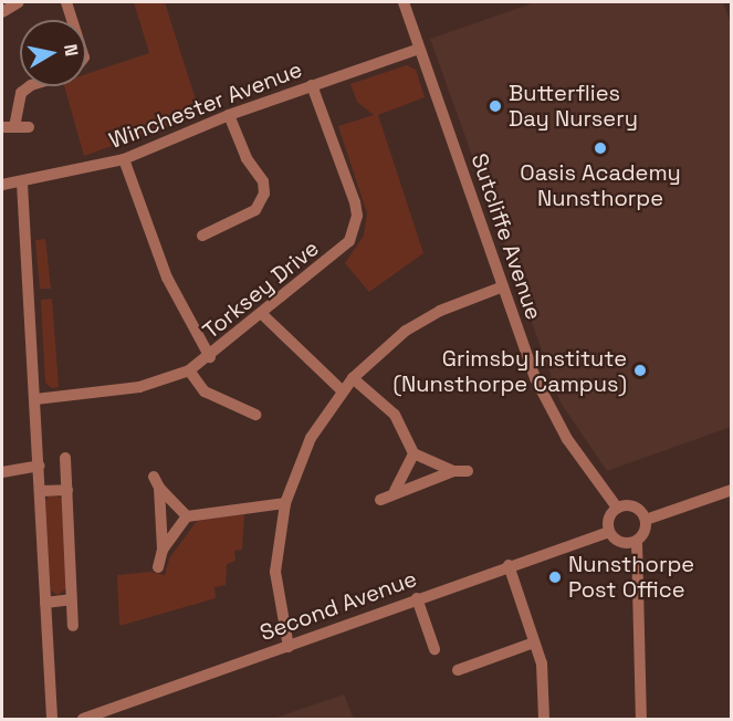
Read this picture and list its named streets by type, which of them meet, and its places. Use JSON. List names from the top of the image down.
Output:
{
  "streets": {
    "street": [
      "Winchester Avenue",
      "Sutcliffe Avenue",
      "Torksey Drive",
      "Second Avenue"
    ]
  },
  "crossings": [
    ["Winchester Avenue", "Sutcliffe Avenue"],
    ["Winchester Avenue", "Torksey Drive"],
    ["Sutcliffe Avenue", "Second Avenue"]
  ],
  "places": [
    "Butterflies Day Nursery",
    "Oasis Academy Nunsthorpe",
    "Grimsby Institute (Nunsthorpe Campus)",
    "Nunsthorpe Post Office"
  ],
  "north": "right"
}
